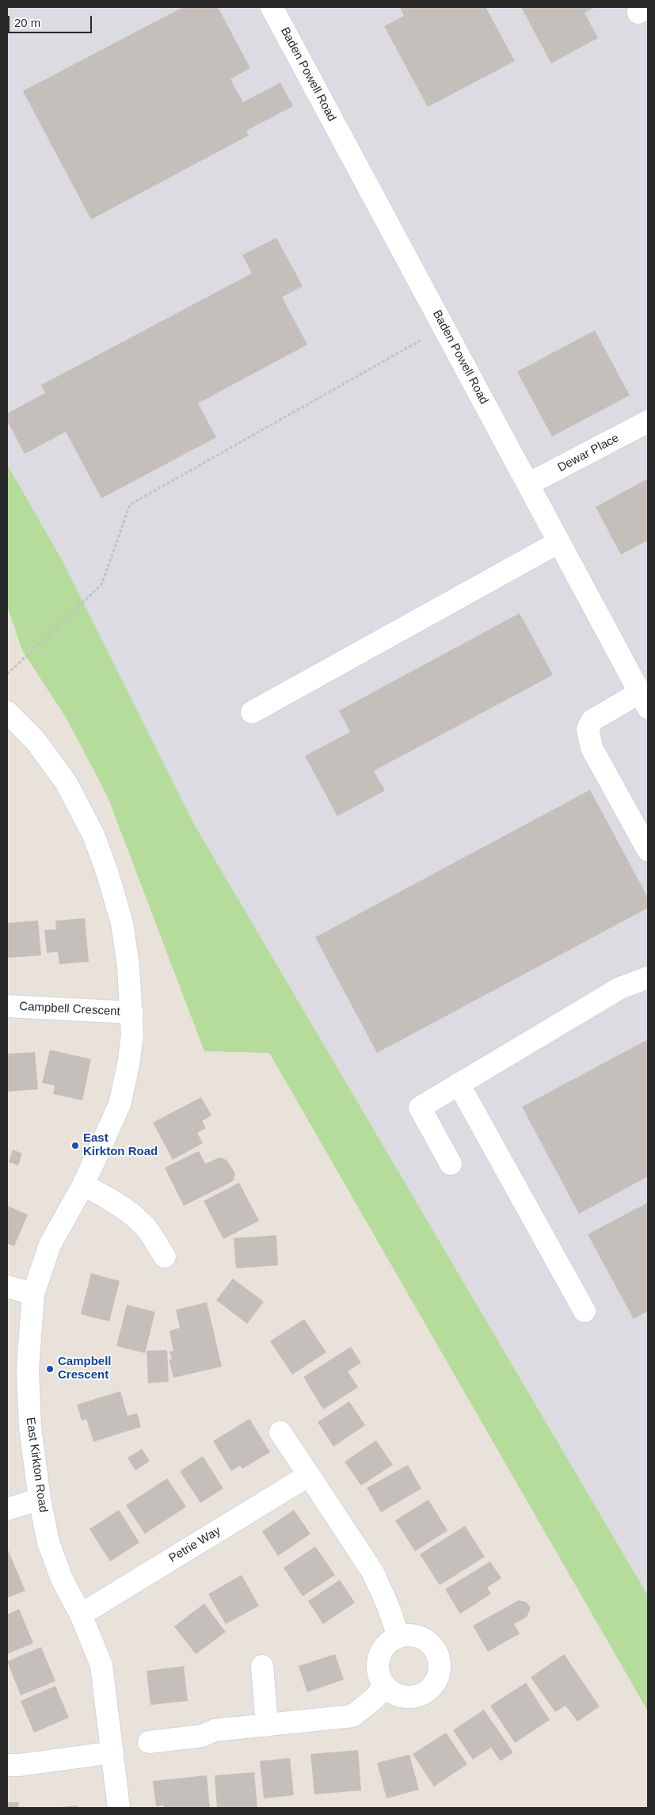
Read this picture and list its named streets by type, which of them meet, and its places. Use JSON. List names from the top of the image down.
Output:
{
  "streets": {
    "street": [
      "Baden Powell Road",
      "Dewar Place",
      "Campbell Crescent",
      "East Kirkton Road",
      "Petrie Way"
    ]
  },
  "crossings": [
    ["Baden Powell Road", "Dewar Place"],
    ["Campbell Crescent", "East Kirkton Road"],
    ["East Kirkton Road", "Petrie Way"]
  ],
  "places": ["East Kirkton Road", "Campbell Crescent"],
  "scale_bar": "20 m"
}
